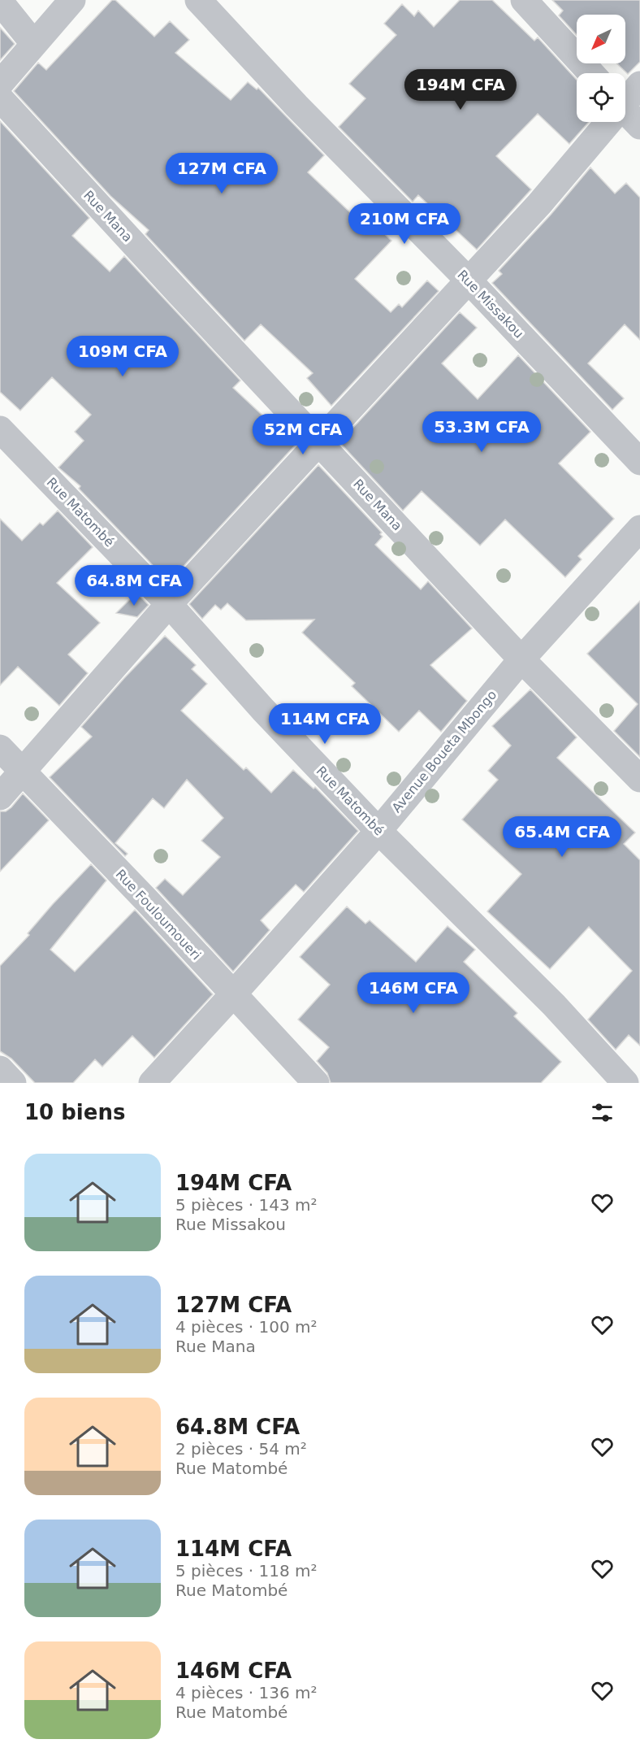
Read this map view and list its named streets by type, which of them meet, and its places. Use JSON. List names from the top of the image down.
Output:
{
  "streets": {
    "street": [
      "Rue Mana",
      "Rue Missakou",
      "Rue Matombé",
      "Avenue Boueta Mbongo",
      "Rue Fouloumoueri"
    ]
  },
  "crossings": [
    ["Rue Mana", "Avenue Boueta Mbongo"],
    ["Rue Matombé", "Avenue Boueta Mbongo"],
    ["Avenue Boueta Mbongo", "Rue Fouloumoueri"]
  ],
  "north": "bottom left",
  "page": {
    "price": [
      "194M CFA",
      "127M CFA",
      "210M CFA",
      "109M CFA",
      "53.3M CFA",
      "52M CFA",
      "64.8M CFA",
      "114M CFA",
      "65.4M CFA",
      "146M CFA"
    ],
    "heading": "10 biens",
    "list": [
      {
        "name": "194M CFA",
        "note": "5 pièces · 143 m² · Rue Missakou"
      },
      {
        "name": "127M CFA",
        "note": "4 pièces · 100 m² · Rue Mana"
      },
      {
        "name": "64.8M CFA",
        "note": "2 pièces · 54 m² · Rue Matombé"
      },
      {
        "name": "114M CFA",
        "note": "5 pièces · 118 m² · Rue Matombé"
      },
      {
        "name": "146M CFA",
        "note": "4 pièces · 136 m² · Rue Matombé"
      }
    ]
  }
}
